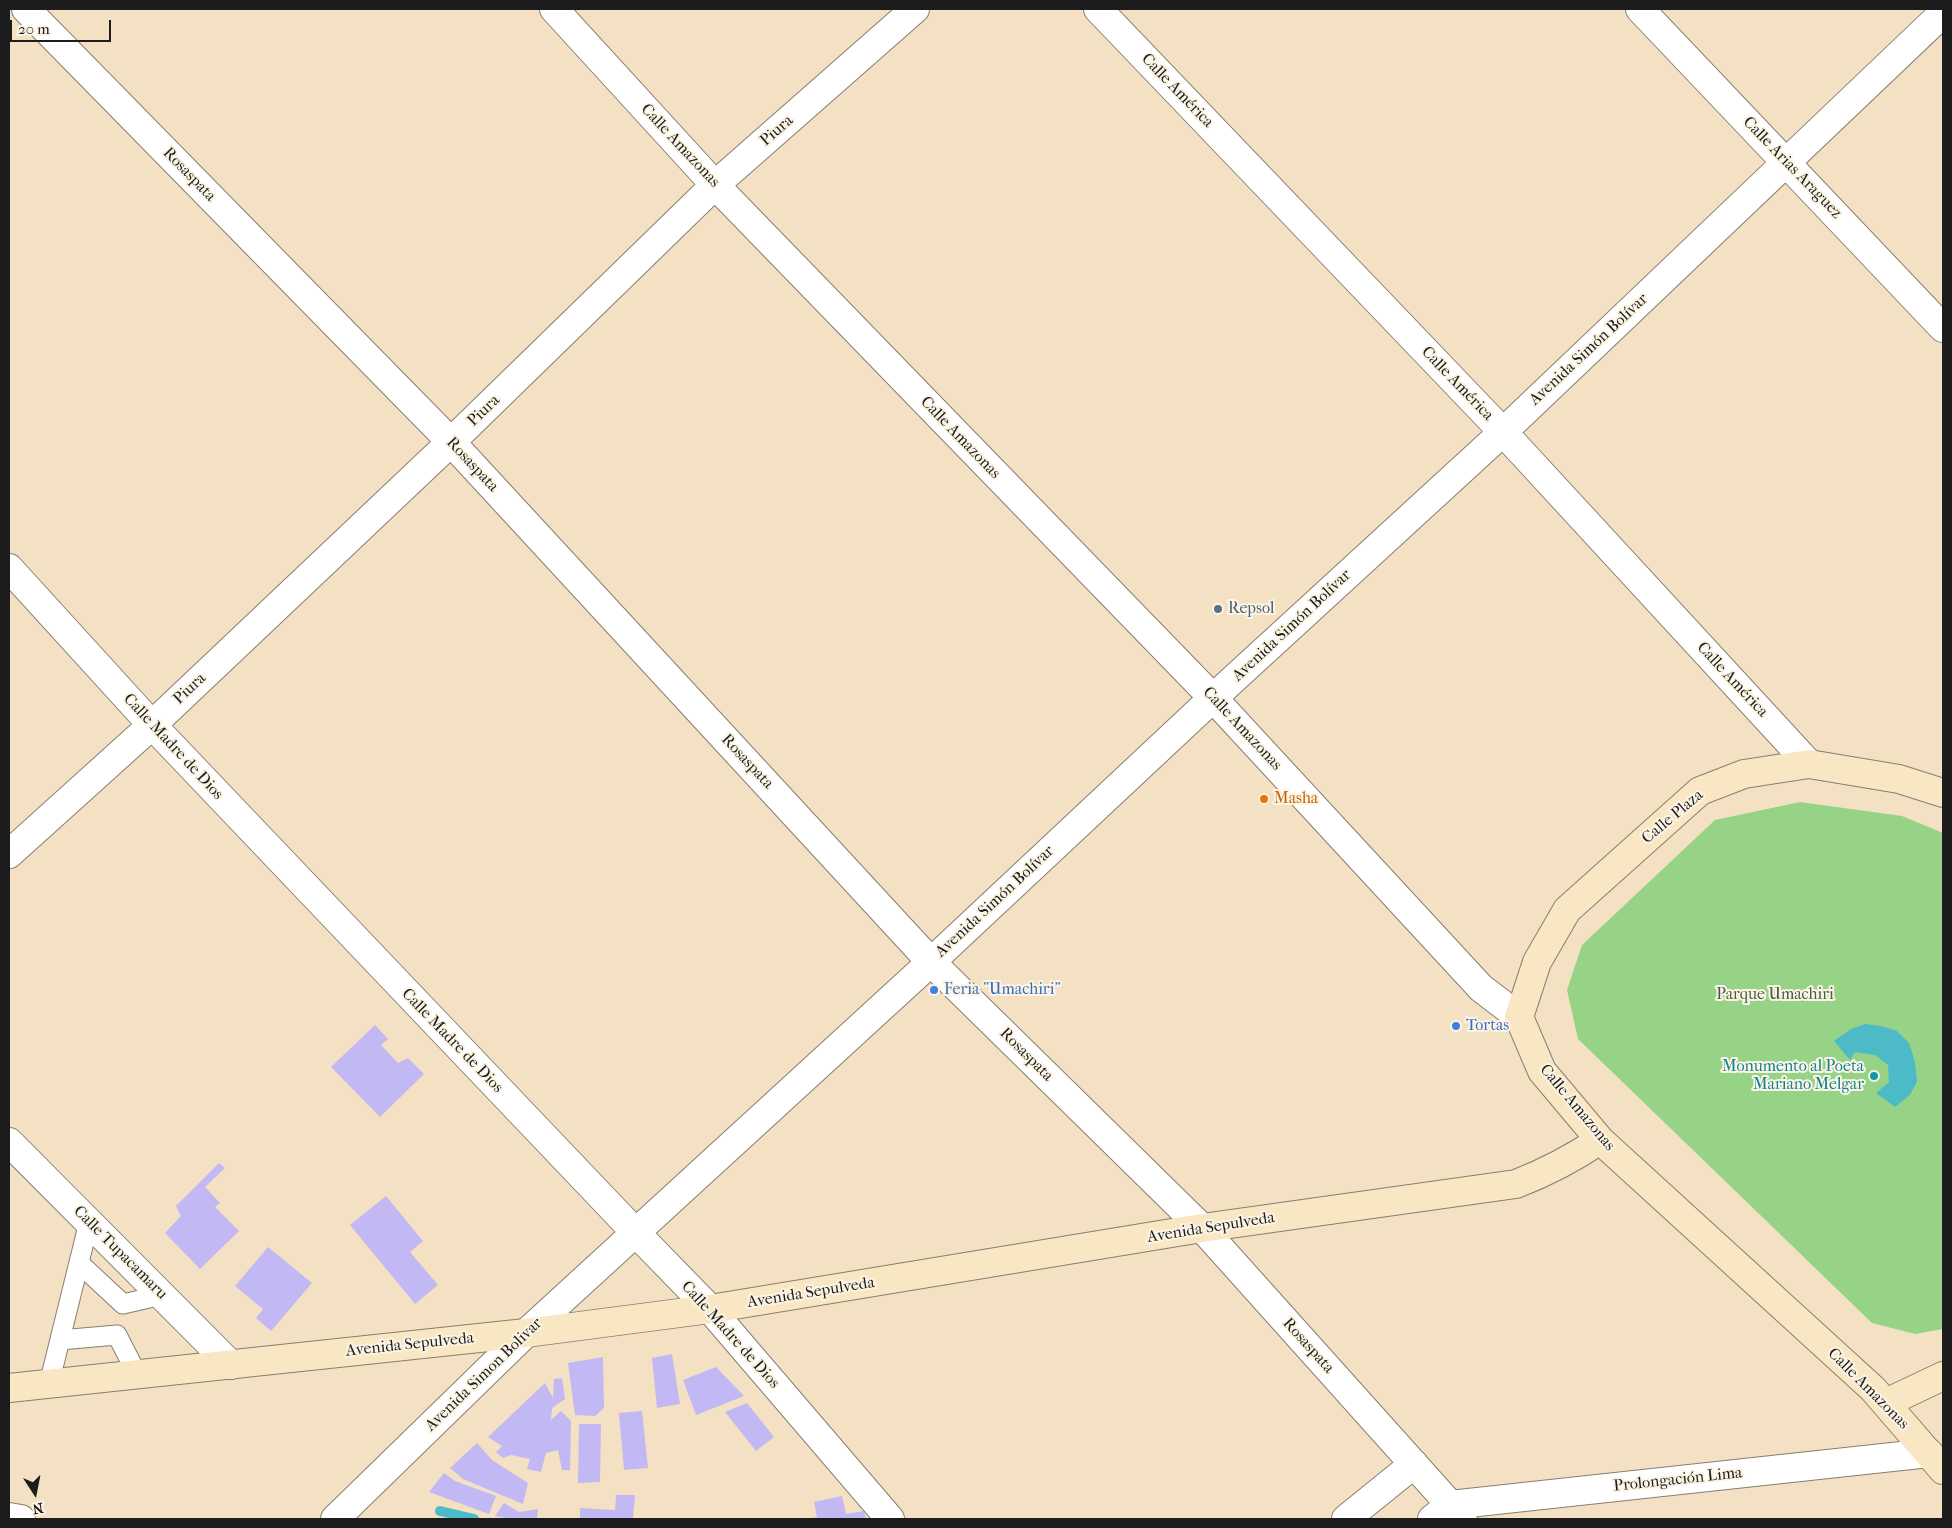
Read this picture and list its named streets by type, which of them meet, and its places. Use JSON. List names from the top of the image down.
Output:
{
  "streets": {
    "street": [
      "Calle América",
      "Piura",
      "Calle Amazonas",
      "Calle Arias Araguez",
      "Rosaspata",
      "Avenida Simón Bolívar",
      "Calle Madre de Dios",
      "Calle Plaza",
      "Avenida Sepulveda",
      "Calle Tupacamaru",
      "Avenida Simon Bolivar",
      "Prolongación Lima"
    ]
  },
  "crossings": [
    ["Calle América", "Avenida Simón Bolívar"],
    ["Calle América", "Calle Plaza"],
    ["Piura", "Calle Amazonas"],
    ["Piura", "Rosaspata"],
    ["Piura", "Calle Madre de Dios"],
    ["Calle Amazonas", "Avenida Simón Bolívar"],
    ["Calle Amazonas", "Calle Plaza"],
    ["Calle Amazonas", "Avenida Sepulveda"],
    ["Calle Amazonas", "Prolongación Lima"],
    ["Calle Arias Araguez", "Avenida Simón Bolívar"],
    ["Rosaspata", "Avenida Simón Bolívar"],
    ["Rosaspata", "Avenida Sepulveda"],
    ["Rosaspata", "Prolongación Lima"],
    ["Avenida Simón Bolívar", "Calle Madre de Dios"],
    ["Avenida Simón Bolívar", "Avenida Simon Bolivar"],
    ["Calle Madre de Dios", "Avenida Sepulveda"],
    ["Calle Madre de Dios", "Avenida Simon Bolivar"],
    ["Avenida Sepulveda", "Calle Tupacamaru"],
    ["Avenida Sepulveda", "Avenida Simon Bolivar"]
  ],
  "parks": ["Parque Umachiri"],
  "places": [
    "Repsol",
    "Masha",
    "Feria \"Umachiri\"",
    "Tortas",
    "Monumento al Poeta Mariano Melgar"
  ],
  "scale_bar": "20 m",
  "north": "bottom"
}
